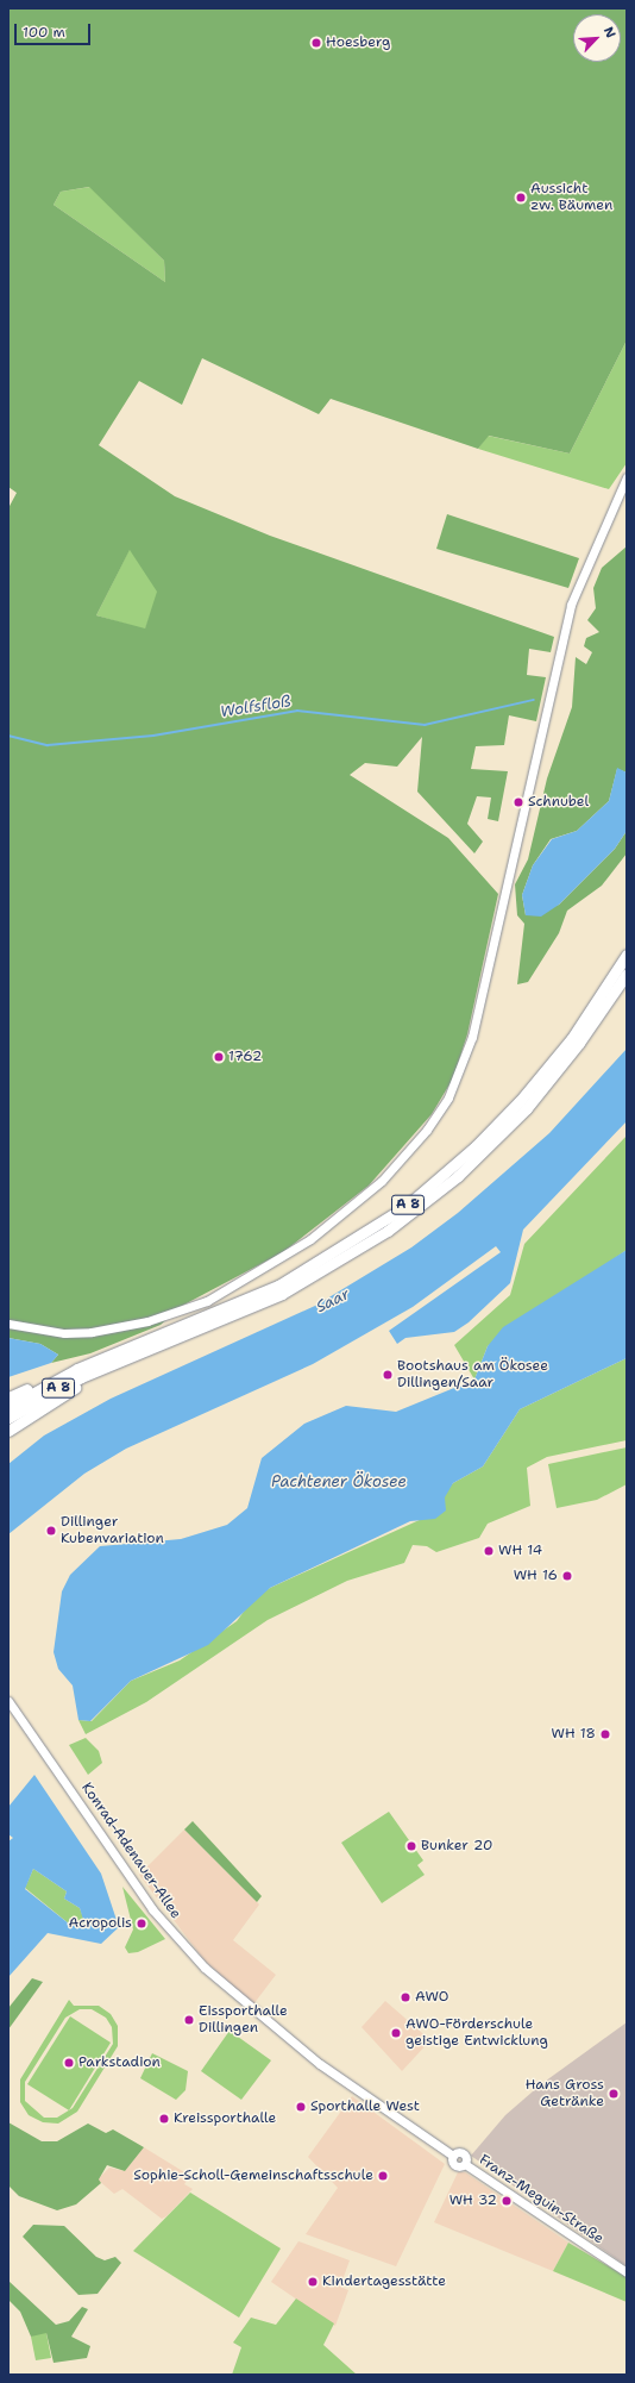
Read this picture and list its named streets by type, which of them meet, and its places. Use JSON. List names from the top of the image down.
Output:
{
  "streets": {
    "highway": ["A 8"],
    "main road": ["Konrad-Adenauer-Allee", "Franz-Meguin-Straße"]
  },
  "crossings": [
    ["Konrad-Adenauer-Allee", "Franz-Meguin-Straße"]
  ],
  "water": ["Wolfsfloß", "Saar", "Pachtener Ökosee"],
  "places": [
    "Hoesberg",
    "Aussicht zw. Bäumen",
    "Schnubel",
    "1762",
    "Bootshaus am Ökosee Dillingen/Saar",
    "Dillinger Kubenvariation",
    "WH 14",
    "WH 16",
    "WH 18",
    "Bunker 20",
    "Acropolis",
    "AWO",
    "Eissporthalle Dillingen",
    "AWO-Förderschule geistige Entwicklung",
    "Parkstadion",
    "Hans Gross Getränke",
    "Sporthalle West",
    "Kreissporthalle",
    "Sophie-Scholl-Gemeinschaftsschule",
    "WH 32",
    "Kindertagesstätte"
  ],
  "scale_bar": "100 m",
  "north": "top right"
}
